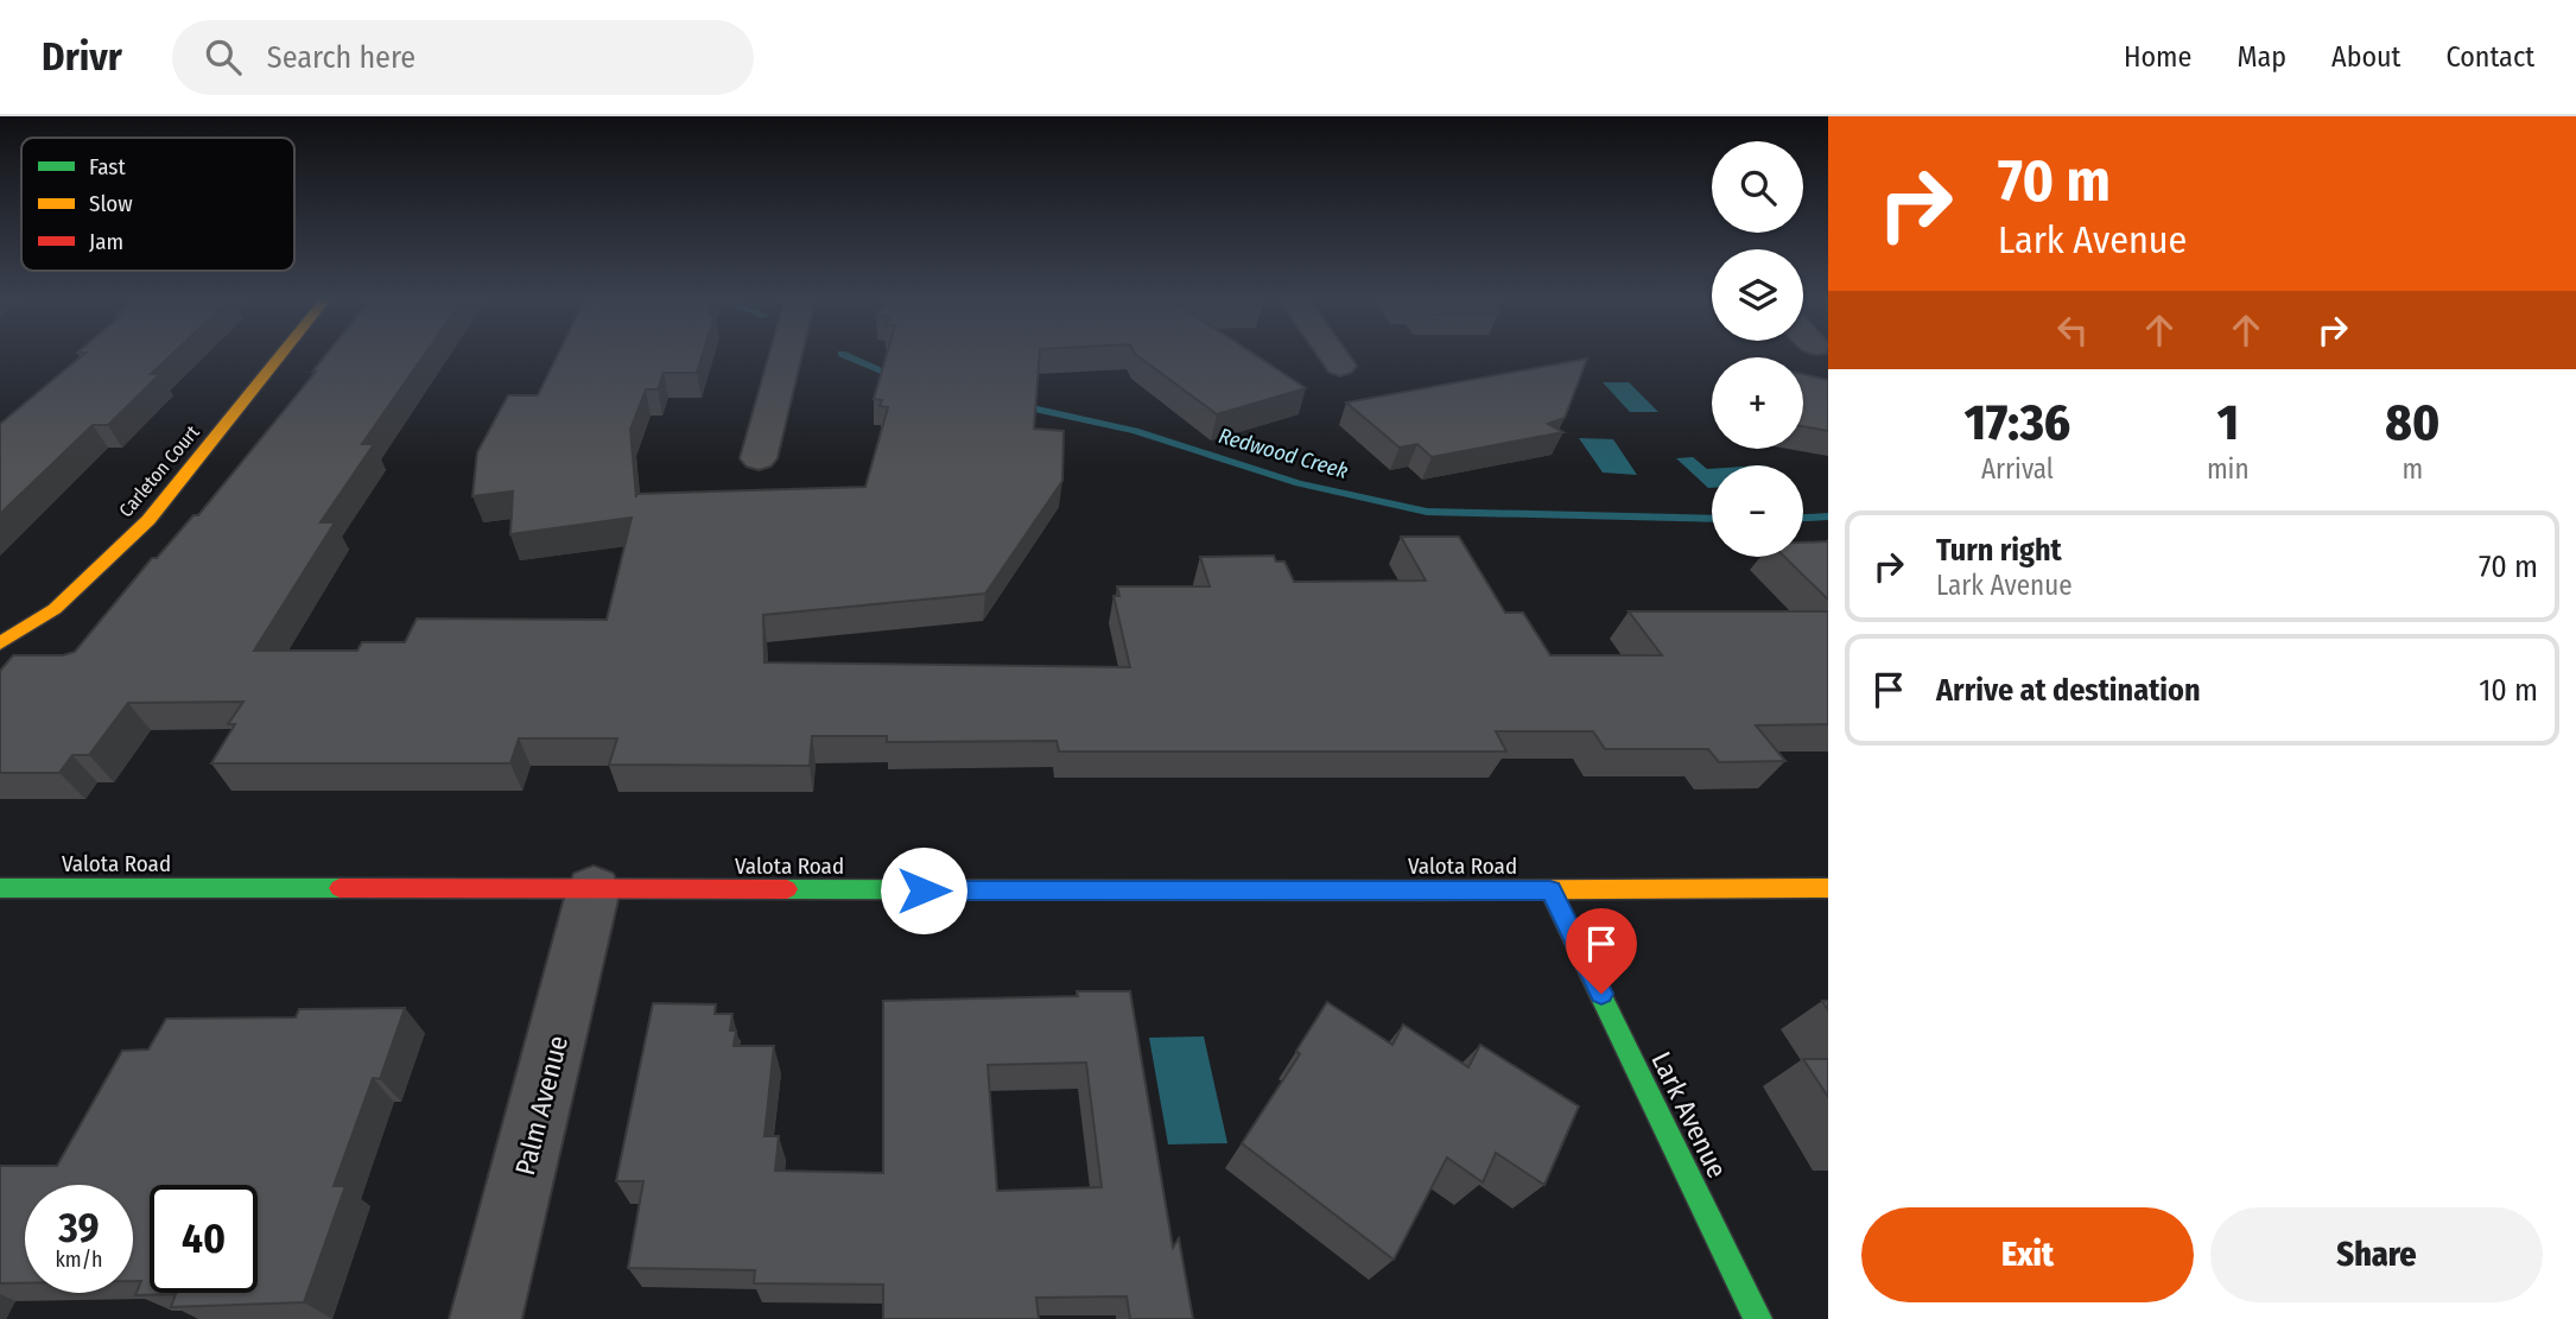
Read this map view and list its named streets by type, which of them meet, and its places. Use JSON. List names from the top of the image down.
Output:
{
  "streets": {
    "street": [
      "Carleton Court",
      "Valota Road",
      "Palm Avenue",
      "Lark Avenue"
    ]
  },
  "crossings": [
    ["Valota Road", "Palm Avenue"],
    ["Valota Road", "Lark Avenue"]
  ],
  "water": ["Redwood Creek"],
  "legend": ["Fast", "Slow", "Jam"],
  "page": {
    "header": "Drivr",
    "search": "Search here",
    "nav": [
      "Home",
      "Map",
      "About",
      "Contact"
    ],
    "turn": ["70 m", "Lark Avenue"],
    "map_buttons": ["+", "−"],
    "eta": [
      "17:36",
      "Arrival",
      "1",
      "min",
      "80",
      "m"
    ],
    "list": [
      {
        "name": "Turn right",
        "note": "Lark Avenue",
        "value": "70 m"
      },
      {
        "name": "Arrive at destination",
        "value": "10 m"
      }
    ],
    "speed": "39 km/h",
    "limit": "40",
    "buttons": ["Exit", "Share"]
  }
}
